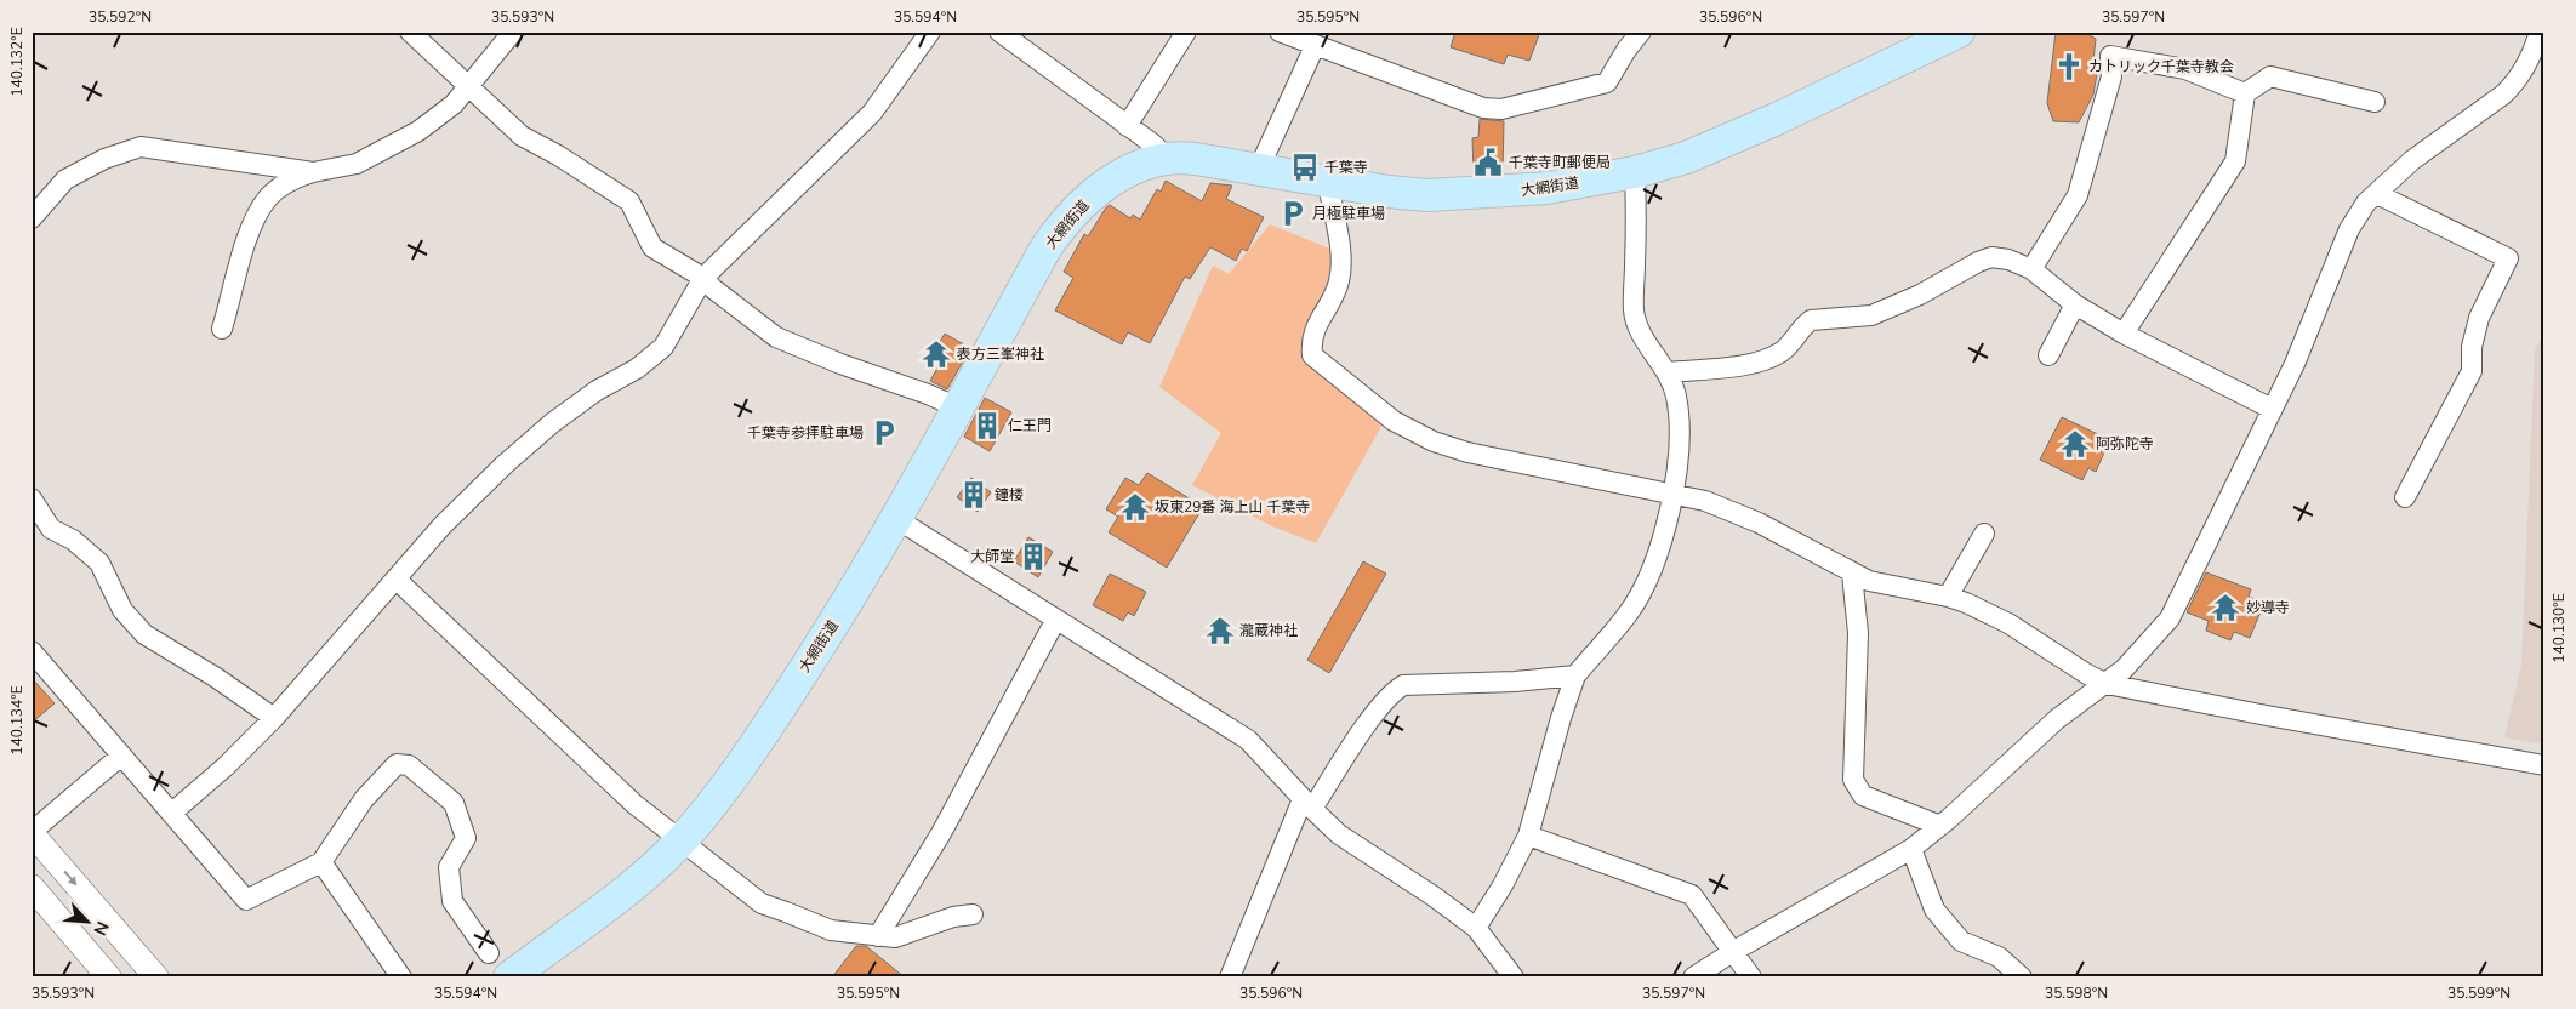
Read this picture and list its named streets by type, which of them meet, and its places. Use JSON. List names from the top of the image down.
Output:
{
  "streets": {
    "main road": ["大網街道"]
  },
  "places": {
    "church": ["カトリック千葉寺教会"],
    "public building": ["千葉寺町郵便局"],
    "bus stop": ["千葉寺"],
    "parking": ["月極駐車場", "千葉寺参拝駐車場"],
    "temple": [
      "表方三峯神社",
      "阿弥陀寺",
      "坂東29番 海上山 千葉寺",
      "妙導寺",
      "瀧蔵神社"
    ],
    "building": ["仁王門", "鐘楼", "大師堂"]
  },
  "north": "bottom right",
  "coordinates": [
    "35.592°N",
    "35.593°N",
    "35.594°N",
    "35.595°N",
    "35.596°N",
    "35.597°N",
    "140.132°E",
    "140.130°E",
    "140.134°E",
    "35.598°N",
    "35.599°N"
  ]
}
